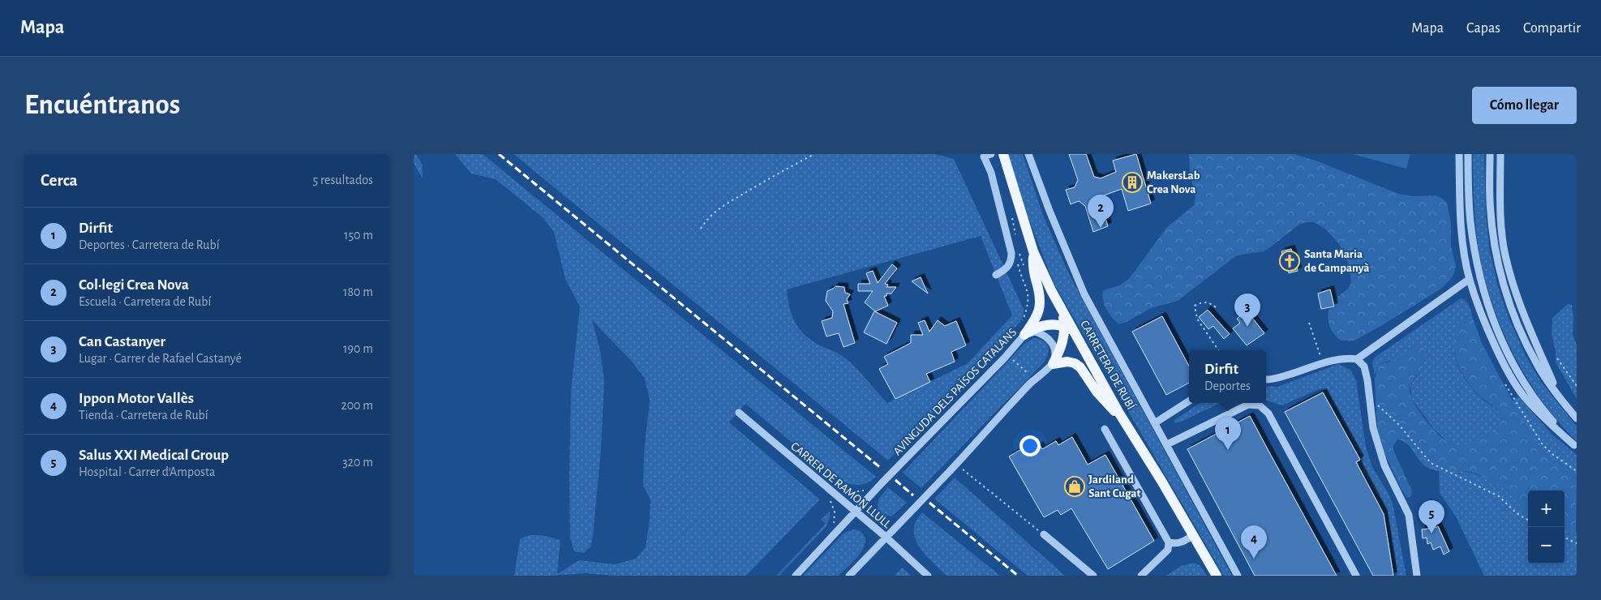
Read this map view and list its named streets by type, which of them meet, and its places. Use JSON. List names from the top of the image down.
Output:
{
  "streets": {
    "main road": ["CARRETERA DE RUBÍ"],
    "street": ["AVINGUDA DELS PAÏSOS CATALANS", "CARRER DE RAMON LLULL"]
  },
  "crossings": [
    ["AVINGUDA DELS PAÏSOS CATALANS", "CARRER DE RAMON LLULL"]
  ],
  "places": {
    "building": ["MakersLab Crea Nova"],
    "church": ["Santa Maria de Campanyà"],
    "shop": ["Jardiland Sant Cugat"]
  },
  "page": {
    "header": "Mapa",
    "nav": ["Mapa", "Capas", "Compartir"],
    "buttons": "Cómo llegar",
    "title": "Encuéntranos",
    "heading": ["Cerca", "5 resultados"],
    "pins": [
      "2",
      "3",
      "1",
      "5",
      "4"
    ],
    "list": [
      {
        "mark": "1",
        "name": "Dirfit",
        "note": "Deportes · Carretera de Rubí",
        "value": "150 m"
      },
      {
        "mark": "2",
        "name": "Col·legi Crea Nova",
        "note": "Escuela · Carretera de Rubí",
        "value": "180 m"
      },
      {
        "mark": "3",
        "name": "Can Castanyer",
        "note": "Lugar · Carrer de Rafael Castanyé",
        "value": "190 m"
      },
      {
        "mark": "4",
        "name": "Ippon Motor Vallès",
        "note": "Tienda · Carretera de Rubí",
        "value": "200 m"
      },
      {
        "mark": "5",
        "name": "Salus XXI Medical Group",
        "note": "Hospital · Carrer d'Amposta",
        "value": "320 m"
      }
    ],
    "popup": ["Dirfit", "Deportes"],
    "map_buttons": ["+", "−"]
  }
}
